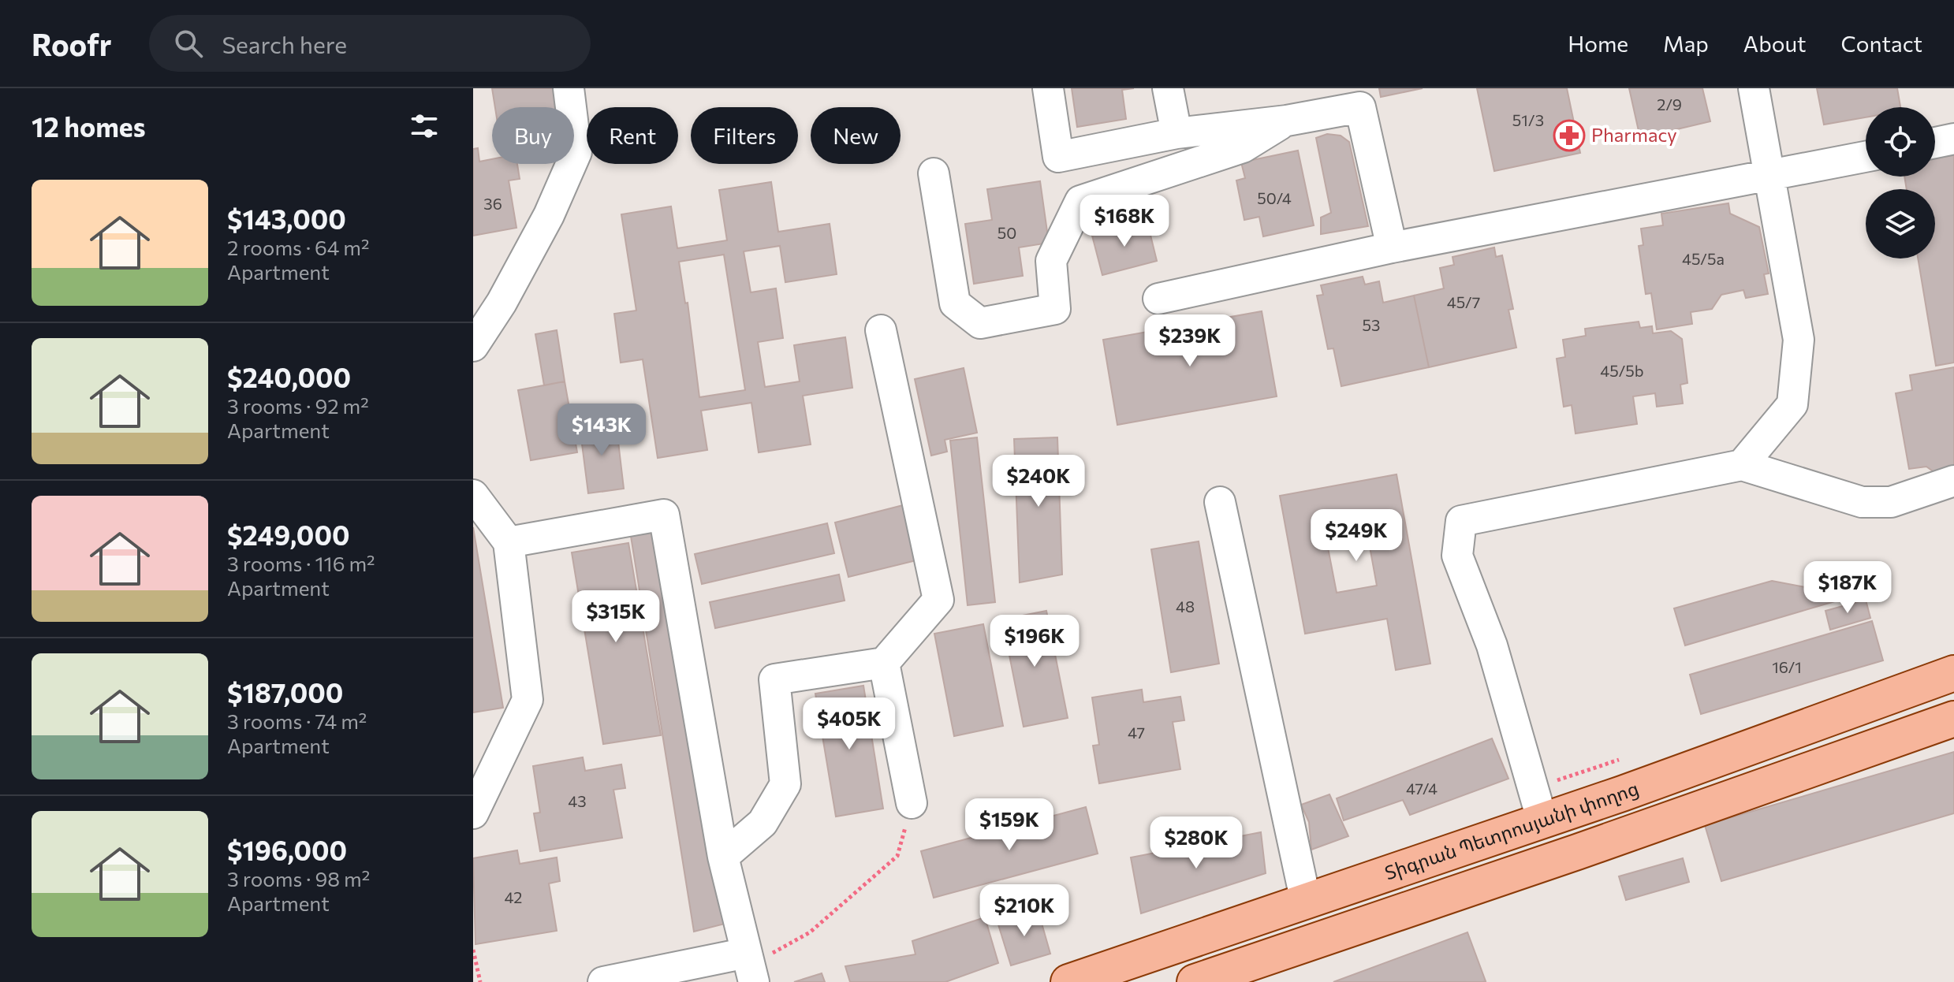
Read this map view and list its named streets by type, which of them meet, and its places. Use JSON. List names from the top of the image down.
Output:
{
  "streets": {
    "main road": ["Տիգրան Պետրոսյանի փողոց"]
  },
  "places": {
    "pharmacy": ["Pharmacy"]
  },
  "house_numbers": [
    "2/9",
    "51/3",
    "50/4",
    "36",
    "50",
    "45/5a",
    "45/7",
    "53",
    "45/5b",
    "48",
    "16/1",
    "47",
    "47/4",
    "43",
    "42"
  ],
  "page": {
    "header": "Roofr",
    "search": "Search here",
    "nav": [
      "Home",
      "Map",
      "About",
      "Contact"
    ],
    "heading": "12 homes",
    "chip": [
      "Buy",
      "Rent",
      "Filters",
      "New"
    ],
    "list": [
      {
        "name": "$143,000",
        "note": "2 rooms · 64 m² · Apartment"
      },
      {
        "name": "$240,000",
        "note": "3 rooms · 92 m² · Apartment"
      },
      {
        "name": "$249,000",
        "note": "3 rooms · 116 m² · Apartment"
      },
      {
        "name": "$187,000",
        "note": "3 rooms · 74 m² · Apartment"
      },
      {
        "name": "$196,000",
        "note": "3 rooms · 98 m² · Apartment"
      }
    ],
    "price": [
      "$168K",
      "$239K",
      "$143K",
      "$240K",
      "$249K",
      "$187K",
      "$315K",
      "$196K",
      "$405K",
      "$159K",
      "$280K",
      "$210K"
    ]
  }
}
